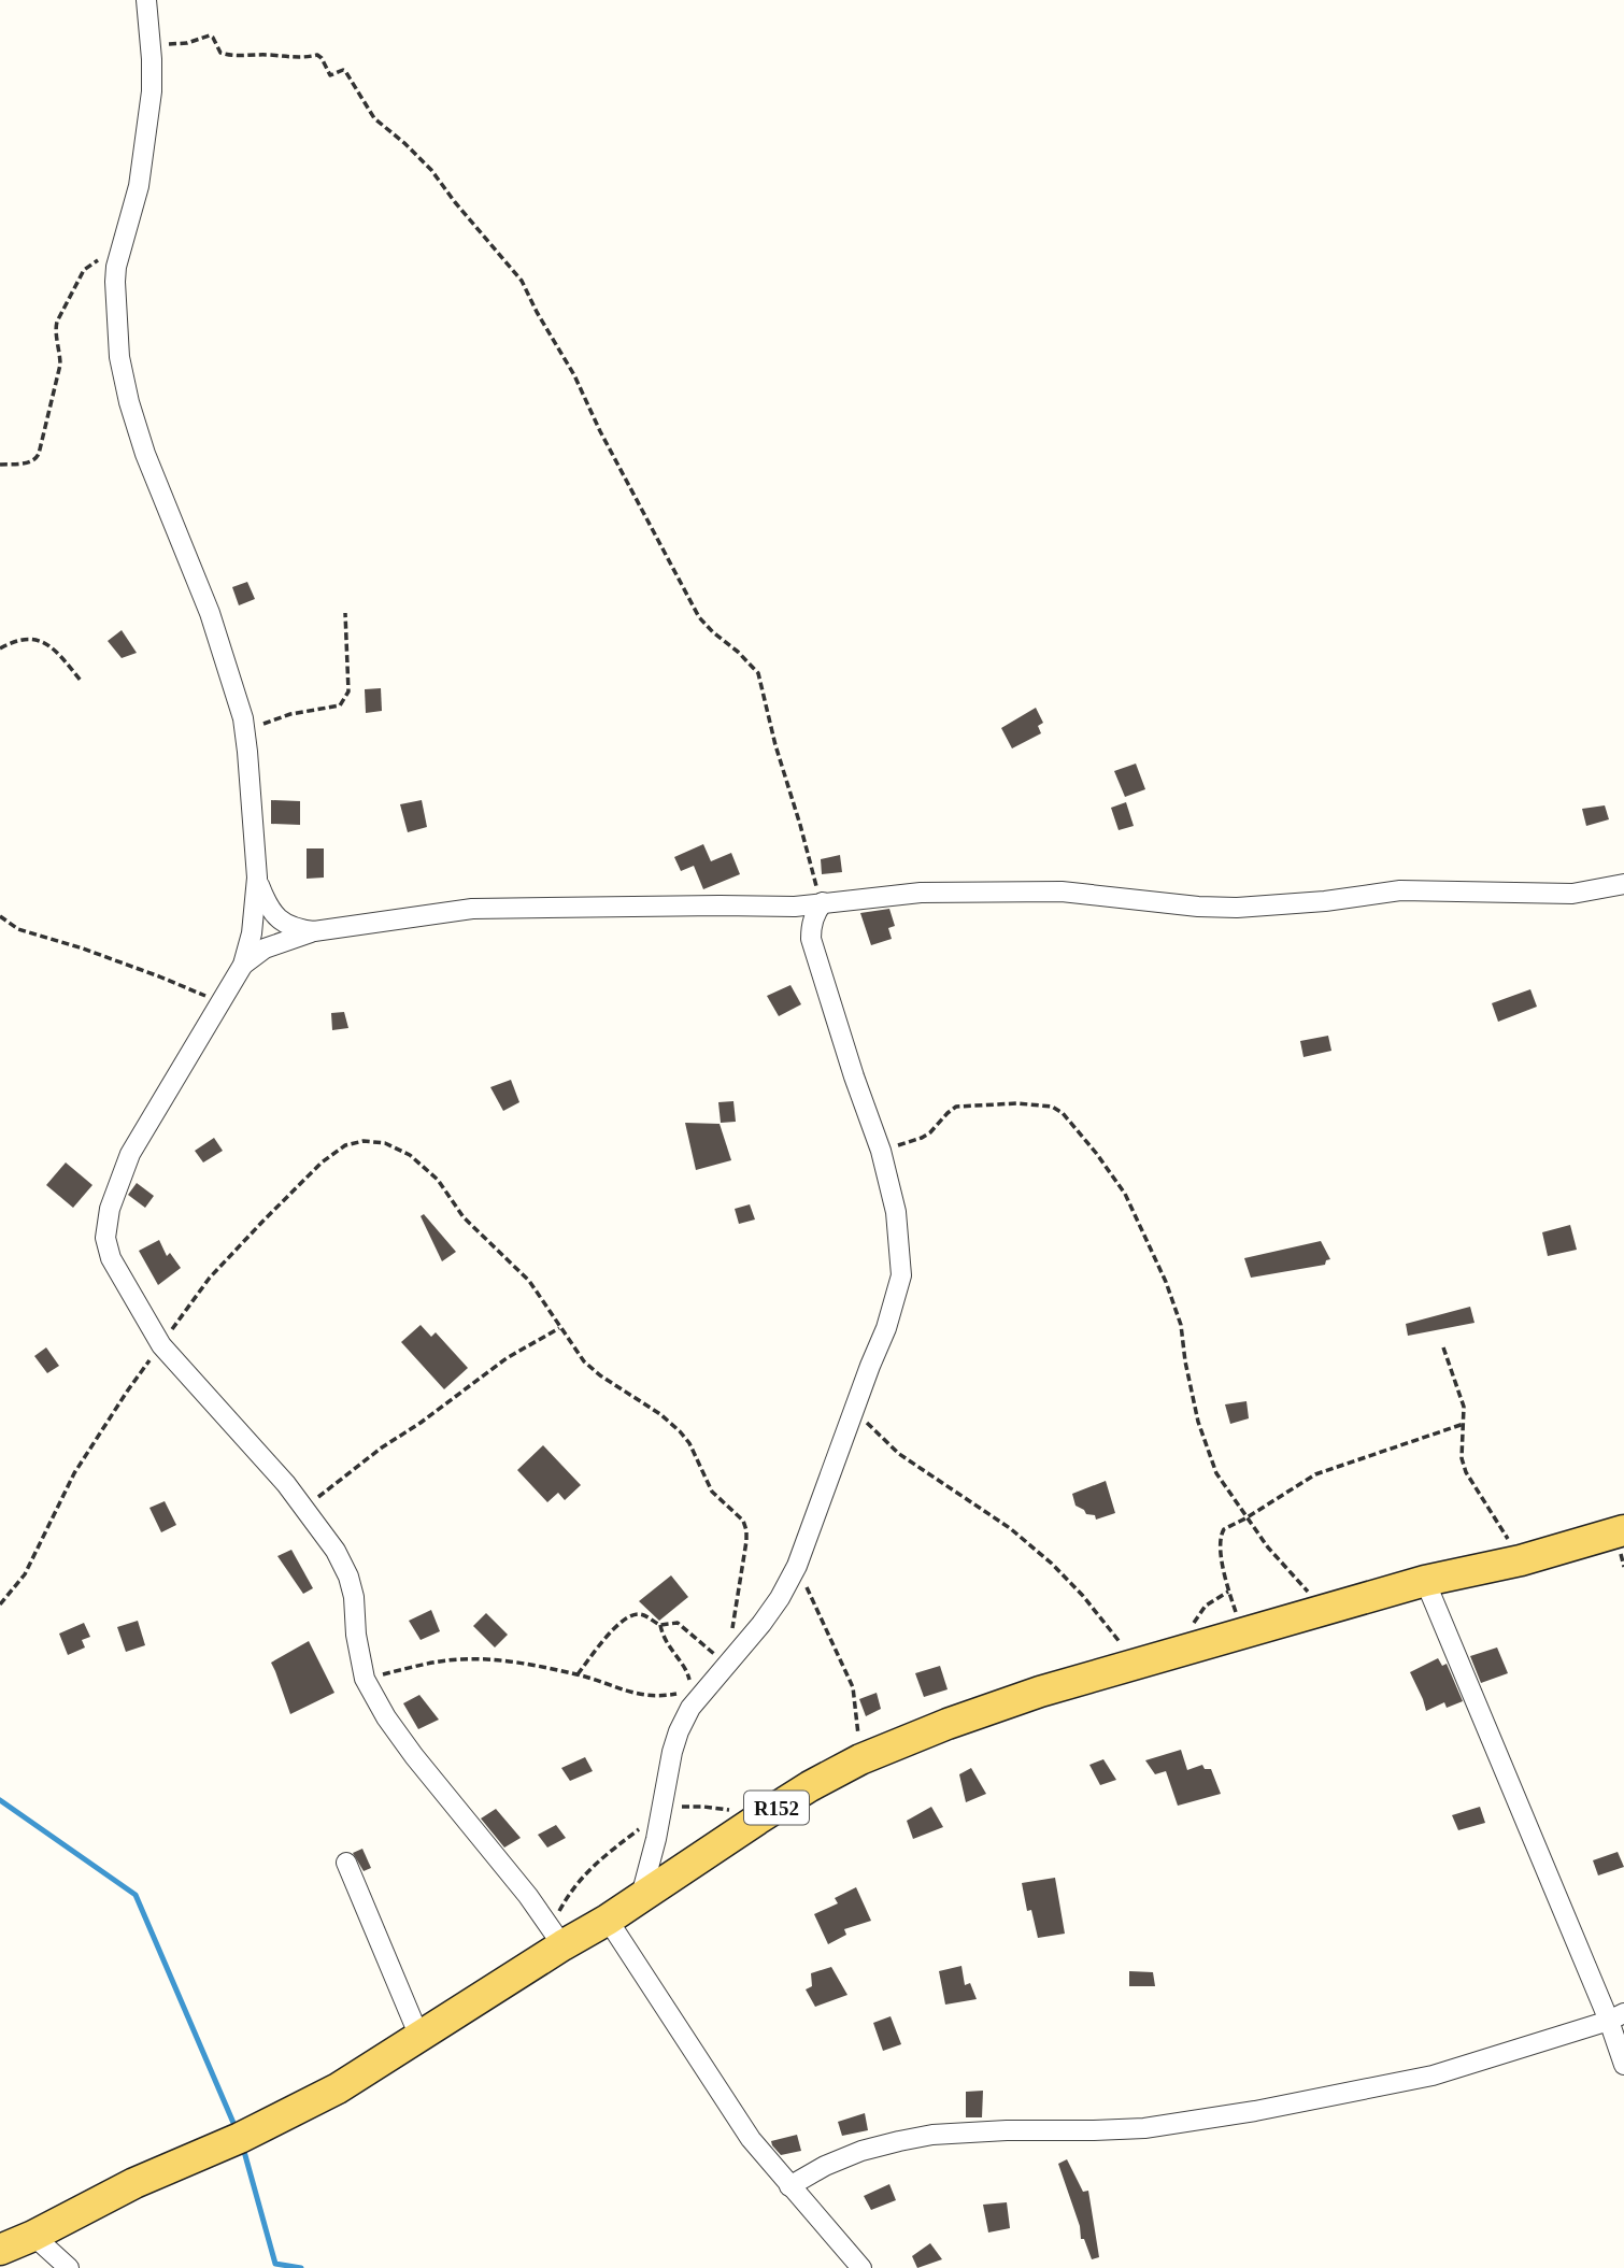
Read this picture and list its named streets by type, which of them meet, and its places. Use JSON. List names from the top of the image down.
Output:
{
  "streets": {
    "main road": ["R152"]
  }
}
